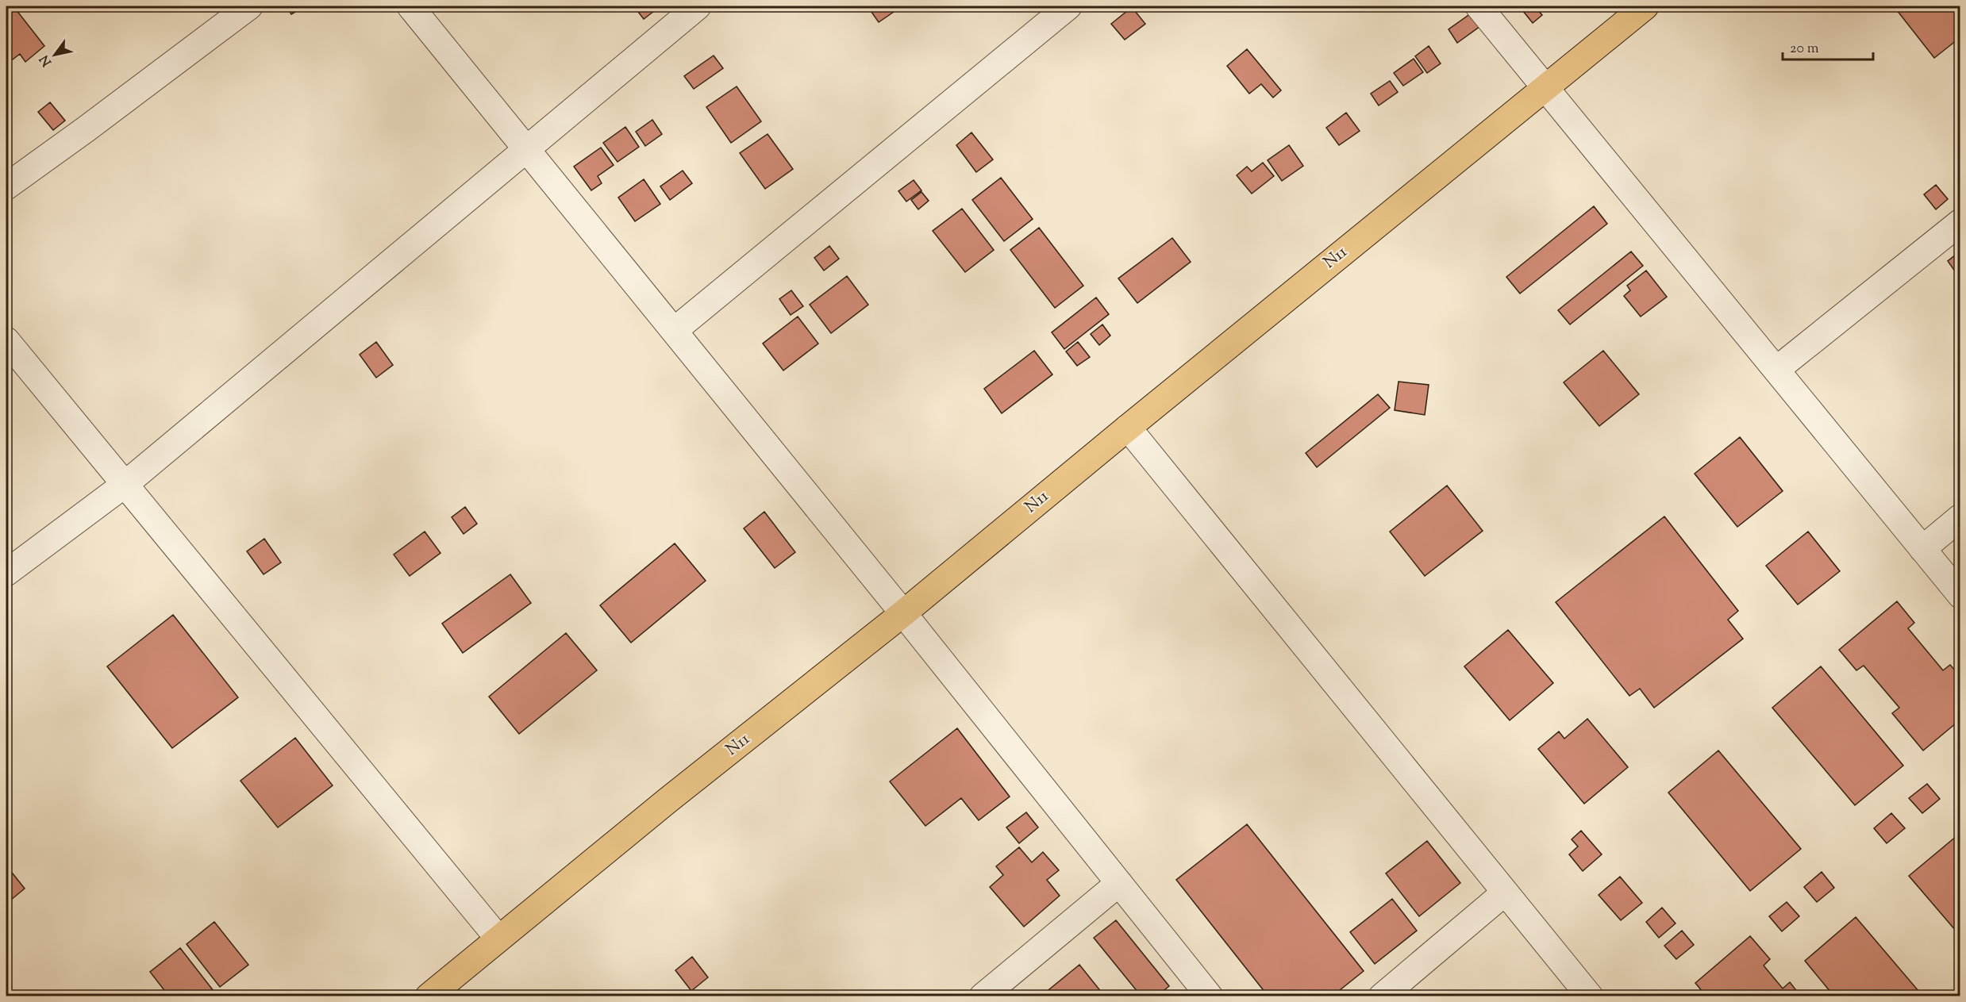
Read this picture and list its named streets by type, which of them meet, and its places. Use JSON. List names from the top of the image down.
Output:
{
  "streets": {
    "main road": ["N11"]
  },
  "scale_bar": "20 m",
  "north": "bottom left"
}
